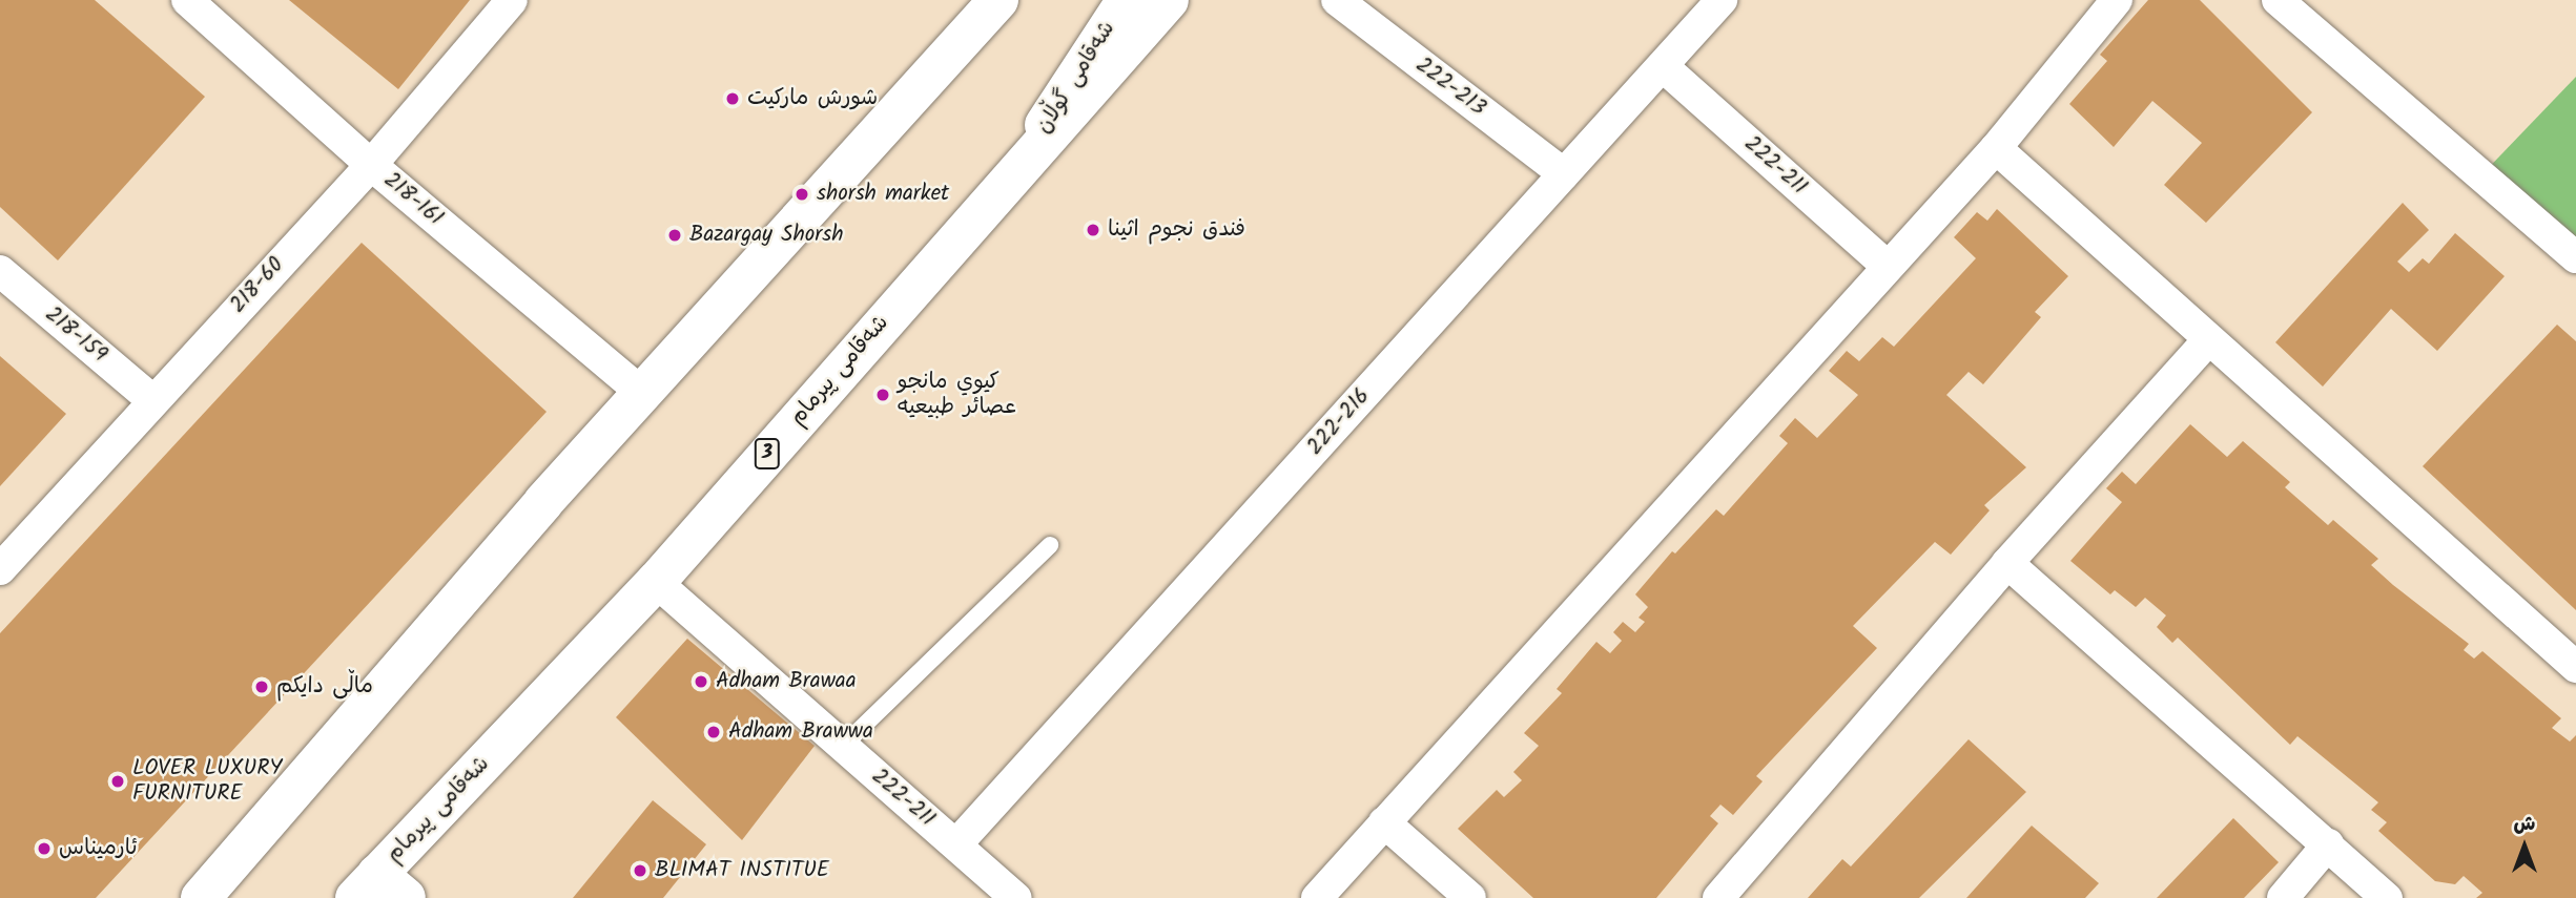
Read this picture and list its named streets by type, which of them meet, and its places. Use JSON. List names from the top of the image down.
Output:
{
  "streets": {
    "main road": ["شەقامی گوڵان", "شەقامی پیرمام", "3"],
    "street": [
      "222-213",
      "222-211",
      "218-161",
      "218-60",
      "218-159",
      "222-216"
    ]
  },
  "crossings": [
    ["شەقامی گوڵان", "شەقامی پیرمام"],
    ["222-213", "222-216"],
    ["222-211", "شەقامی پیرمام"],
    ["222-211", "222-216"],
    ["218-161", "218-60"],
    ["218-60", "218-159"]
  ],
  "places": [
    "شورش ماركيت",
    "shorsh market",
    "فندق نجوم اثينا",
    "Bazargay Shorsh",
    "كيوي مانجو عصائر طبيعيه",
    "Adham Brawaa",
    "ماڵی دايكم",
    "Adham Brawwa",
    "LOVER LUXURY FURNITURE",
    "ئارميناس",
    "BLIMAT INSTITUE"
  ],
  "north": "top"
}
